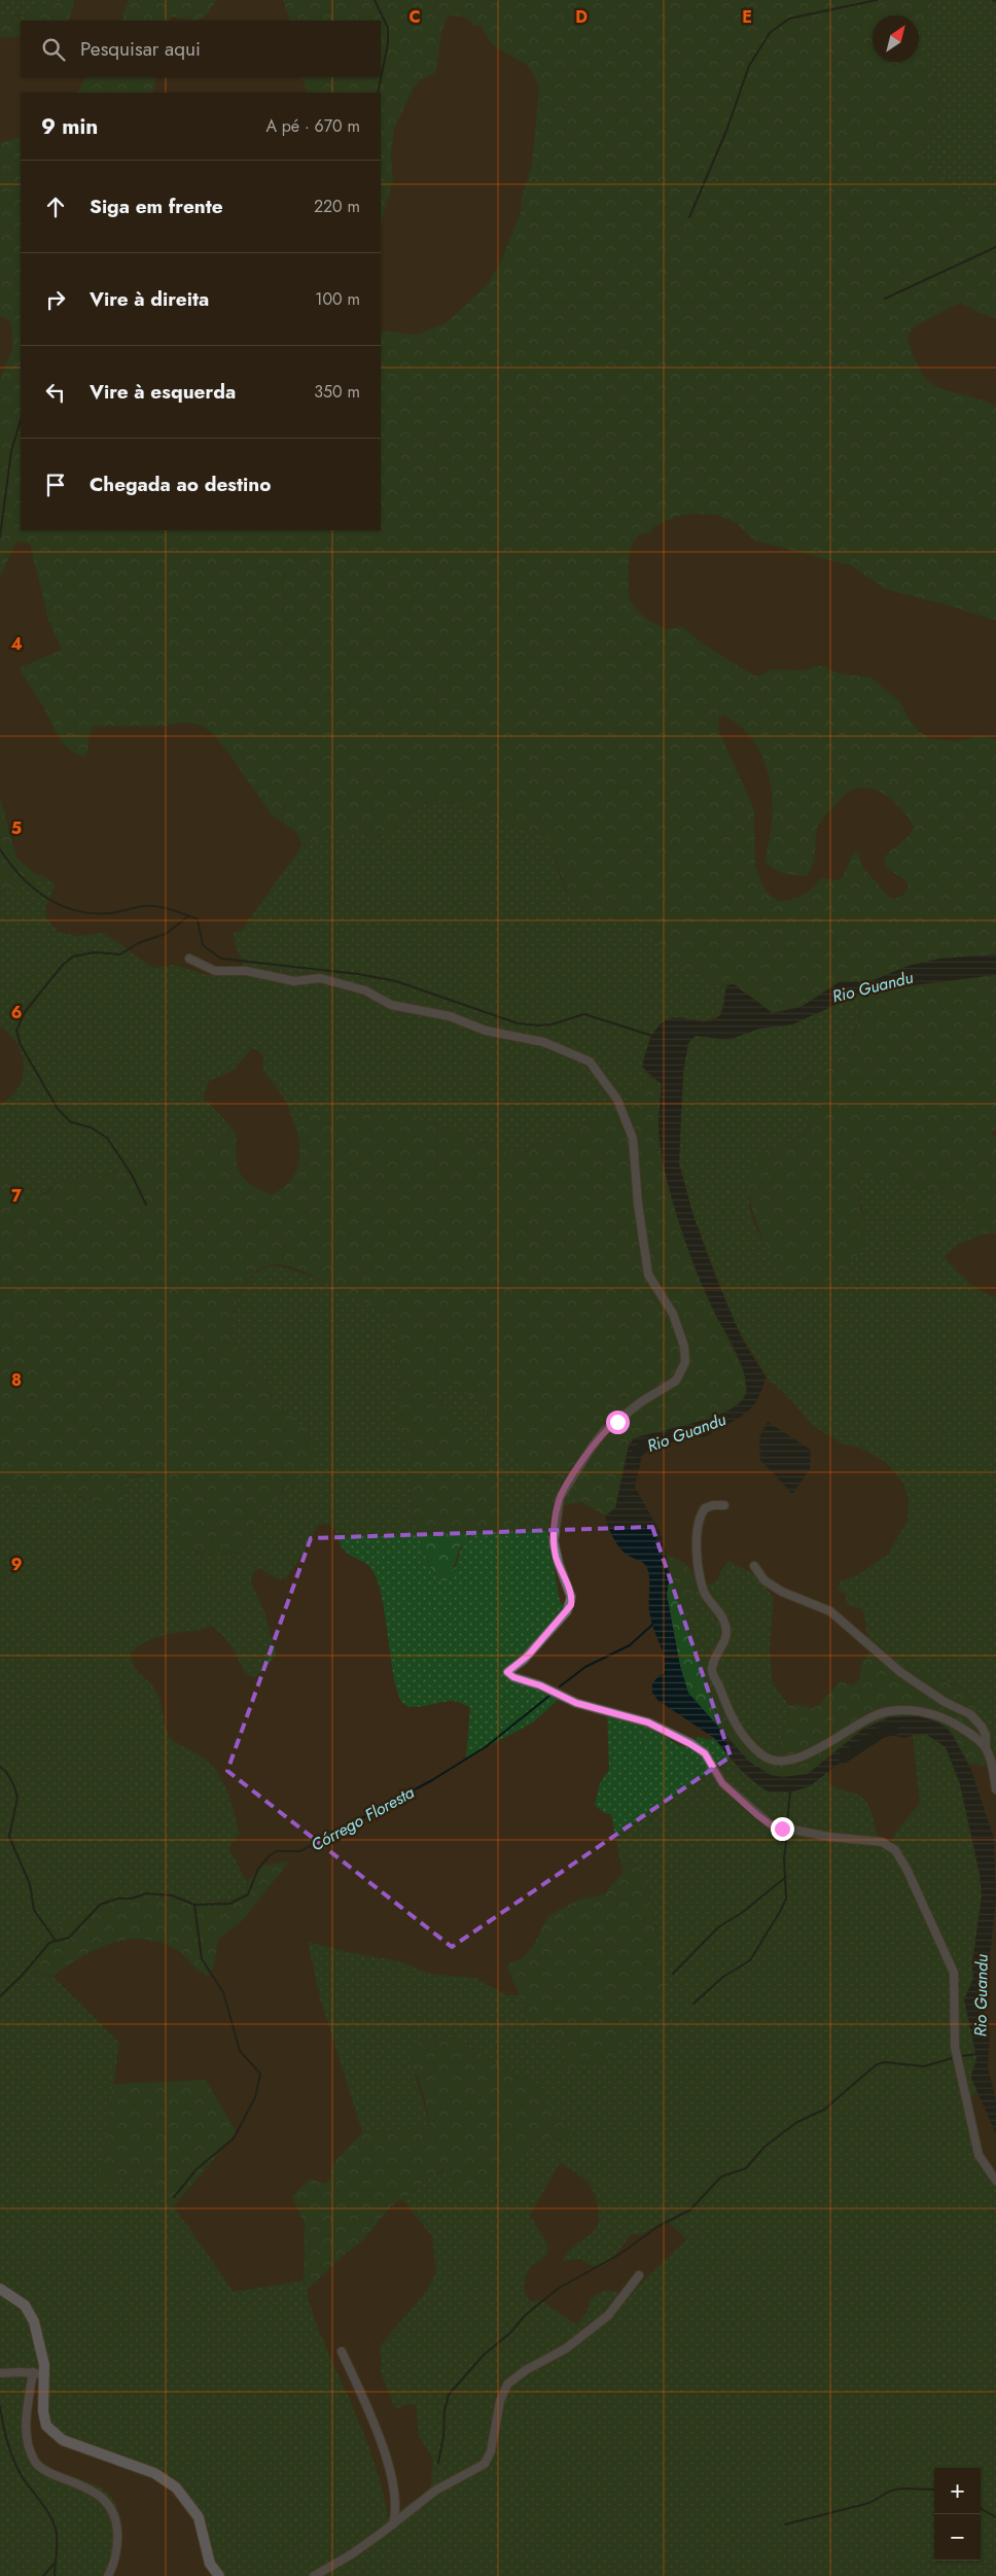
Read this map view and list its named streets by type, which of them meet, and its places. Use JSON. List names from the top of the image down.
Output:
{
  "water": ["Rio Guandu", "Córrego Floresta"],
  "north": "top right",
  "page": {
    "search": "Pesquisar aqui",
    "heading": ["9 min", "A pé · 670 m"],
    "list": [
      ["Siga em frente", "220 m"],
      ["Vire à direita", "100 m"],
      ["Vire à esquerda", "350 m"],
      "Chegada ao destino"
    ],
    "map_buttons": ["+", "−"]
  },
  "grid": {
    "columns": ["C", "D", "E"],
    "rows": [
      "4",
      "5",
      "6",
      "7",
      "8",
      "9"
    ]
  }
}
